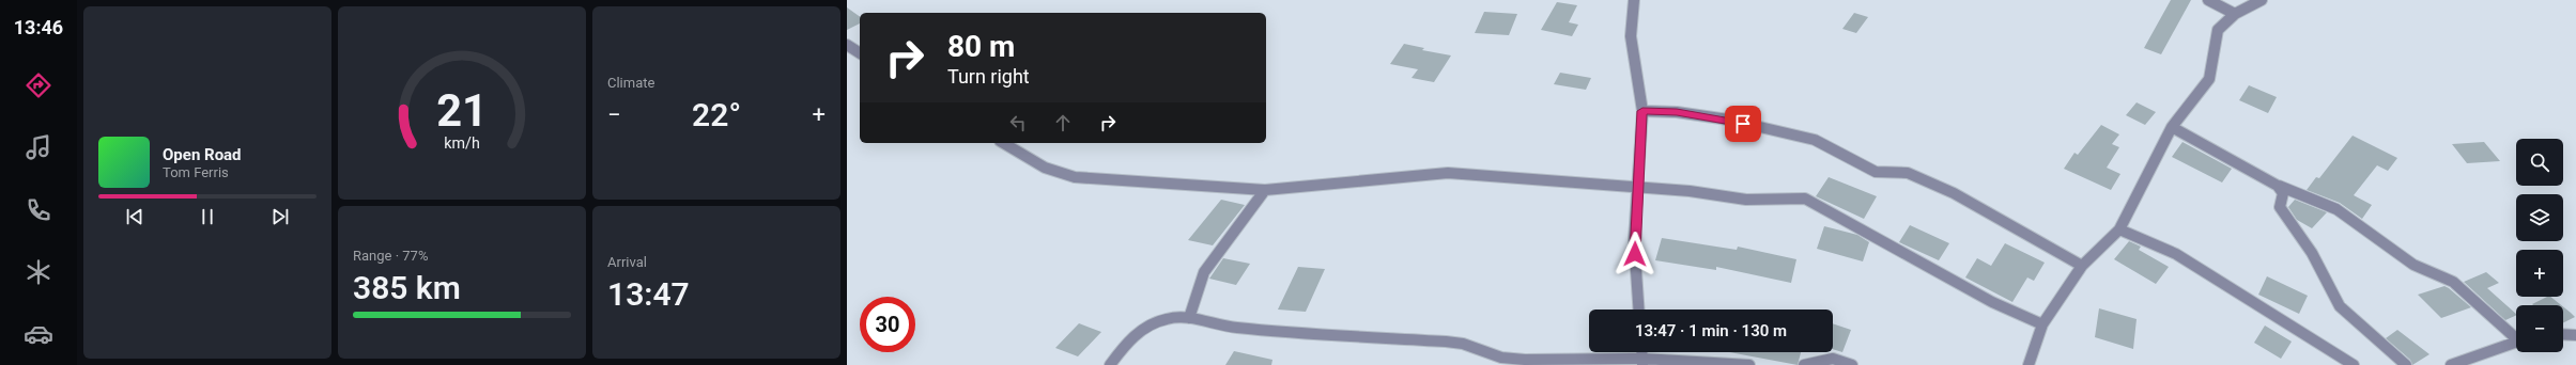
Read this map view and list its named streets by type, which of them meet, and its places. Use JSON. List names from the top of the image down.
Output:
{
  "page": {
    "tabs": "13:46",
    "tile": [
      "Climate",
      ["Range · 77%", "385 km"],
      ["Arrival", "13:47"]
    ],
    "turn": ["80 m", "Turn right"],
    "heat": ["−", "22°", "+"],
    "song": ["Open Road", "Tom Ferris"],
    "map_buttons": ["+", "−"],
    "limit": "30",
    "trip": "13:47 · 1 min · 130 m",
    "gauge": ["21", "km/h"]
  }
}
